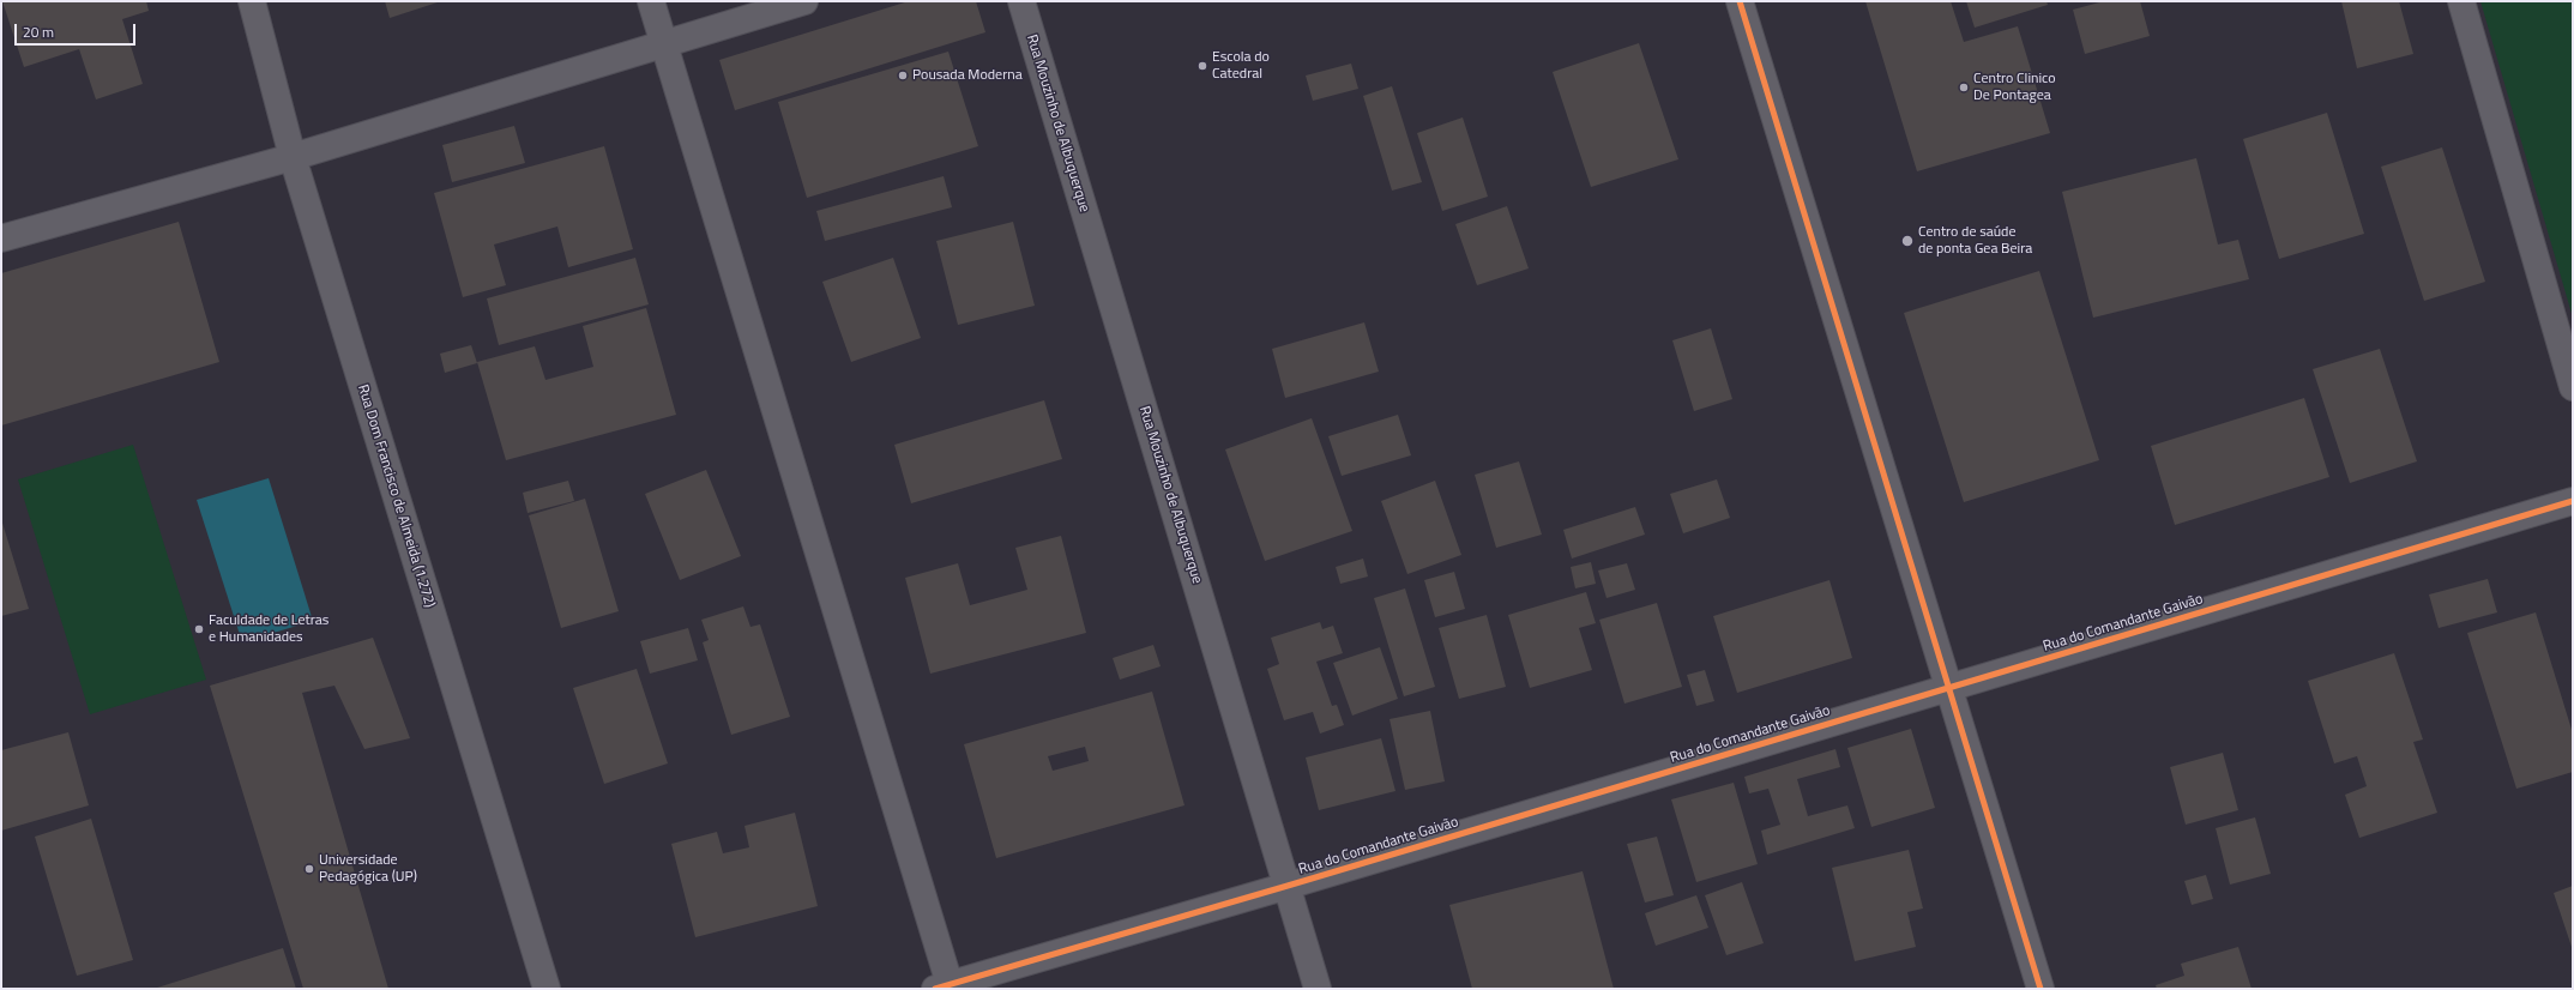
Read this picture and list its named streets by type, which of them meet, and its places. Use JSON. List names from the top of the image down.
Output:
{
  "streets": {
    "street": ["Rua Mouzinho de Albuquerque", "Rua Dom Francisco de Almeida (1.272)", "Rua do Comandante Gaivão"]
  },
  "crossings": [
    ["Rua Mouzinho de Albuquerque", "Rua do Comandante Gaivão"]
  ],
  "places": [
    "Escola do Catedral",
    "Pousada Moderna",
    "Centro Clinico De Pontagea",
    "Centro de saúde de ponta Gea Beira",
    "Faculdade de Letras e Humanidades",
    "Universidade Pedagógica (UP)"
  ],
  "scale_bar": "20 m"
}
